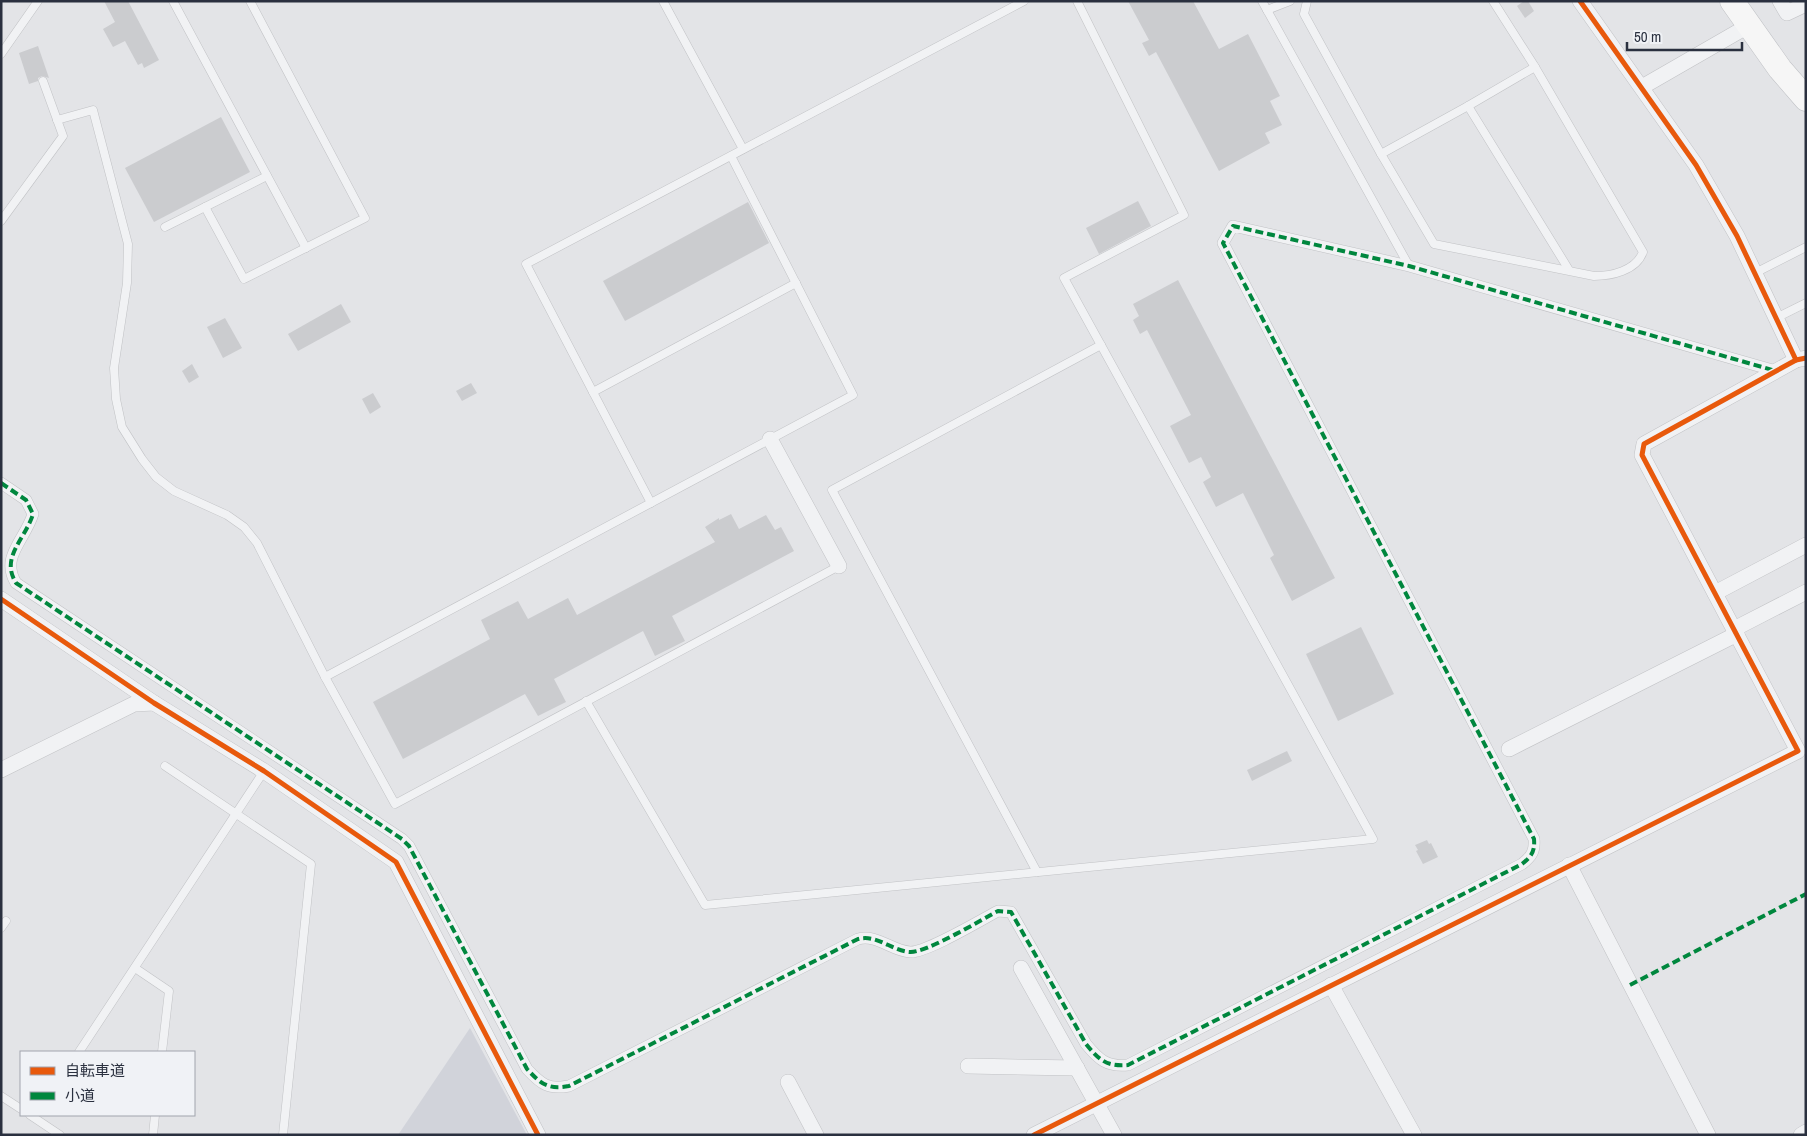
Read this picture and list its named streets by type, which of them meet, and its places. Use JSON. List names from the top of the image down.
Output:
{
  "legend": ["自転車道", "小道"],
  "scale_bar": "50 m"
}
